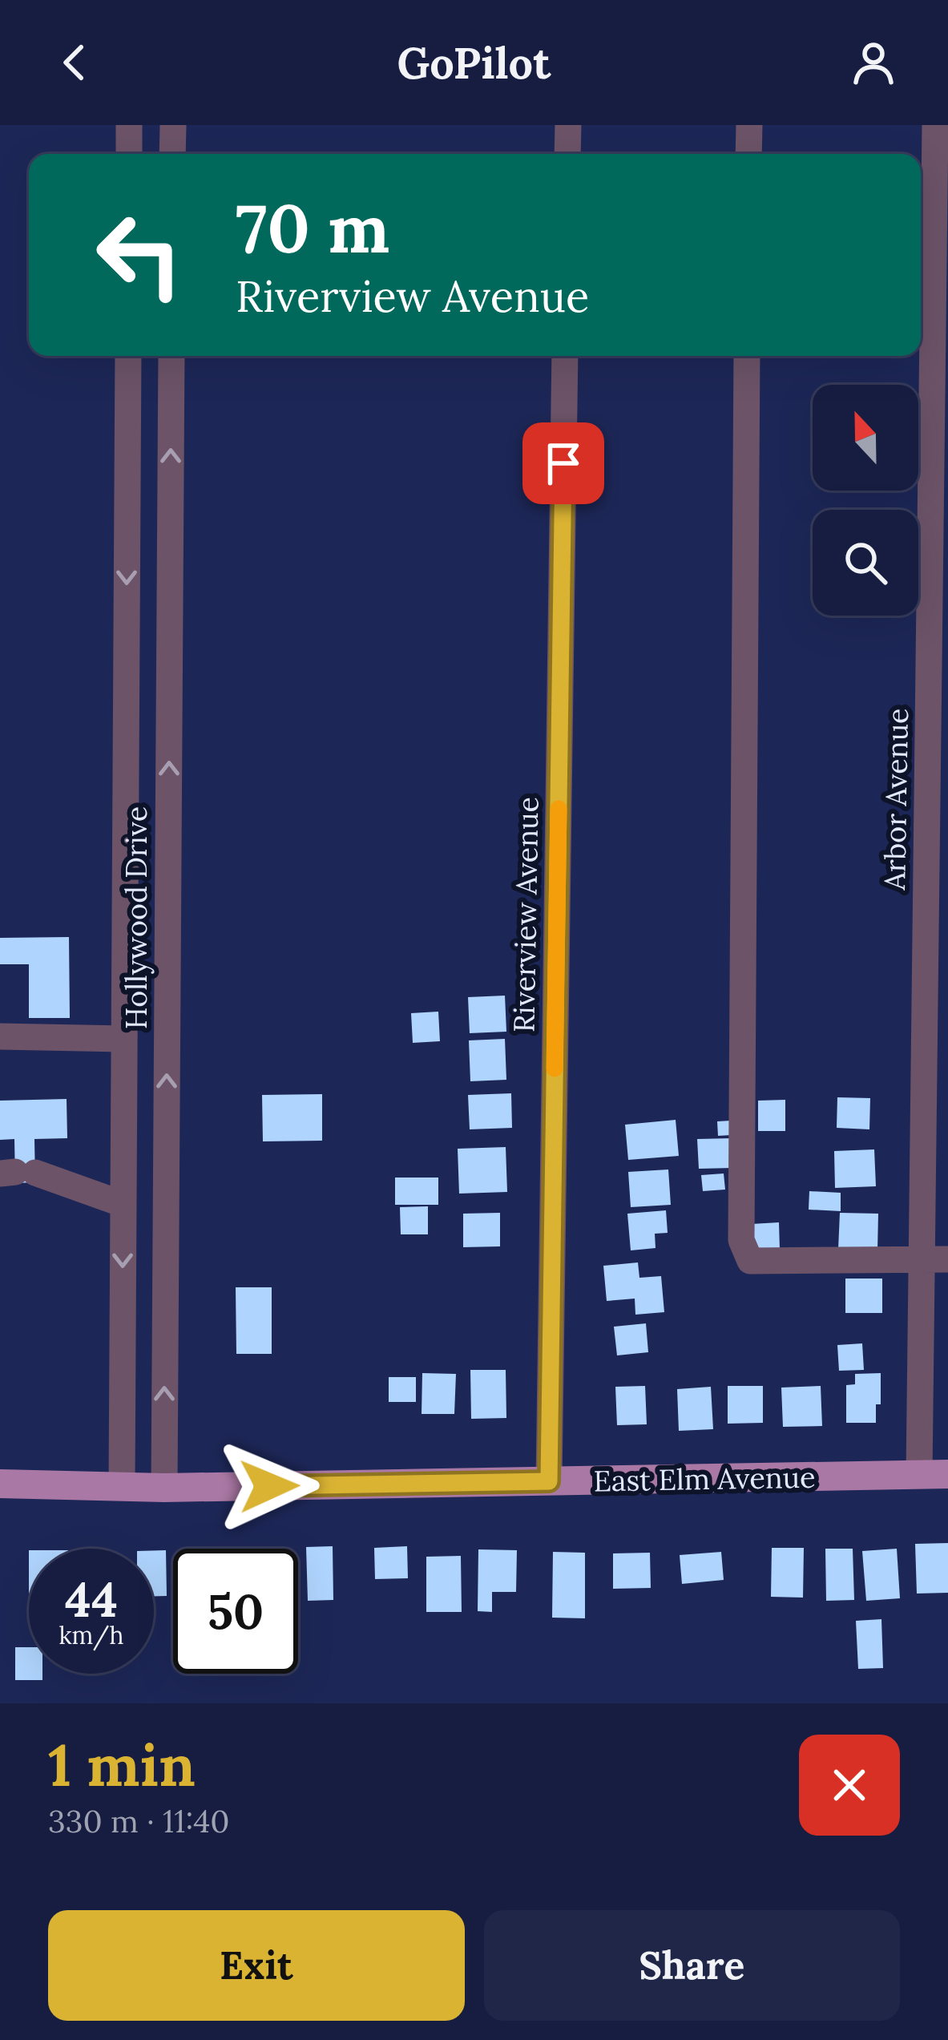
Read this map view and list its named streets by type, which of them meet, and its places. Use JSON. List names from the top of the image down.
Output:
{
  "streets": {
    "main road": ["East Elm Avenue"],
    "street": ["Arbor Avenue", "Riverview Avenue", "Hollywood Drive"]
  },
  "crossings": [
    ["Arbor Avenue", "East Elm Avenue"],
    ["Riverview Avenue", "East Elm Avenue"],
    ["Hollywood Drive", "East Elm Avenue"]
  ],
  "north": "top",
  "page": {
    "header": "GoPilot",
    "turn": ["70 m", "Riverview Avenue"],
    "speed": "44 km/h",
    "limit": "50",
    "heading": ["1 min", "330 m · 11:40"],
    "buttons": ["Exit", "Share"]
  }
}
